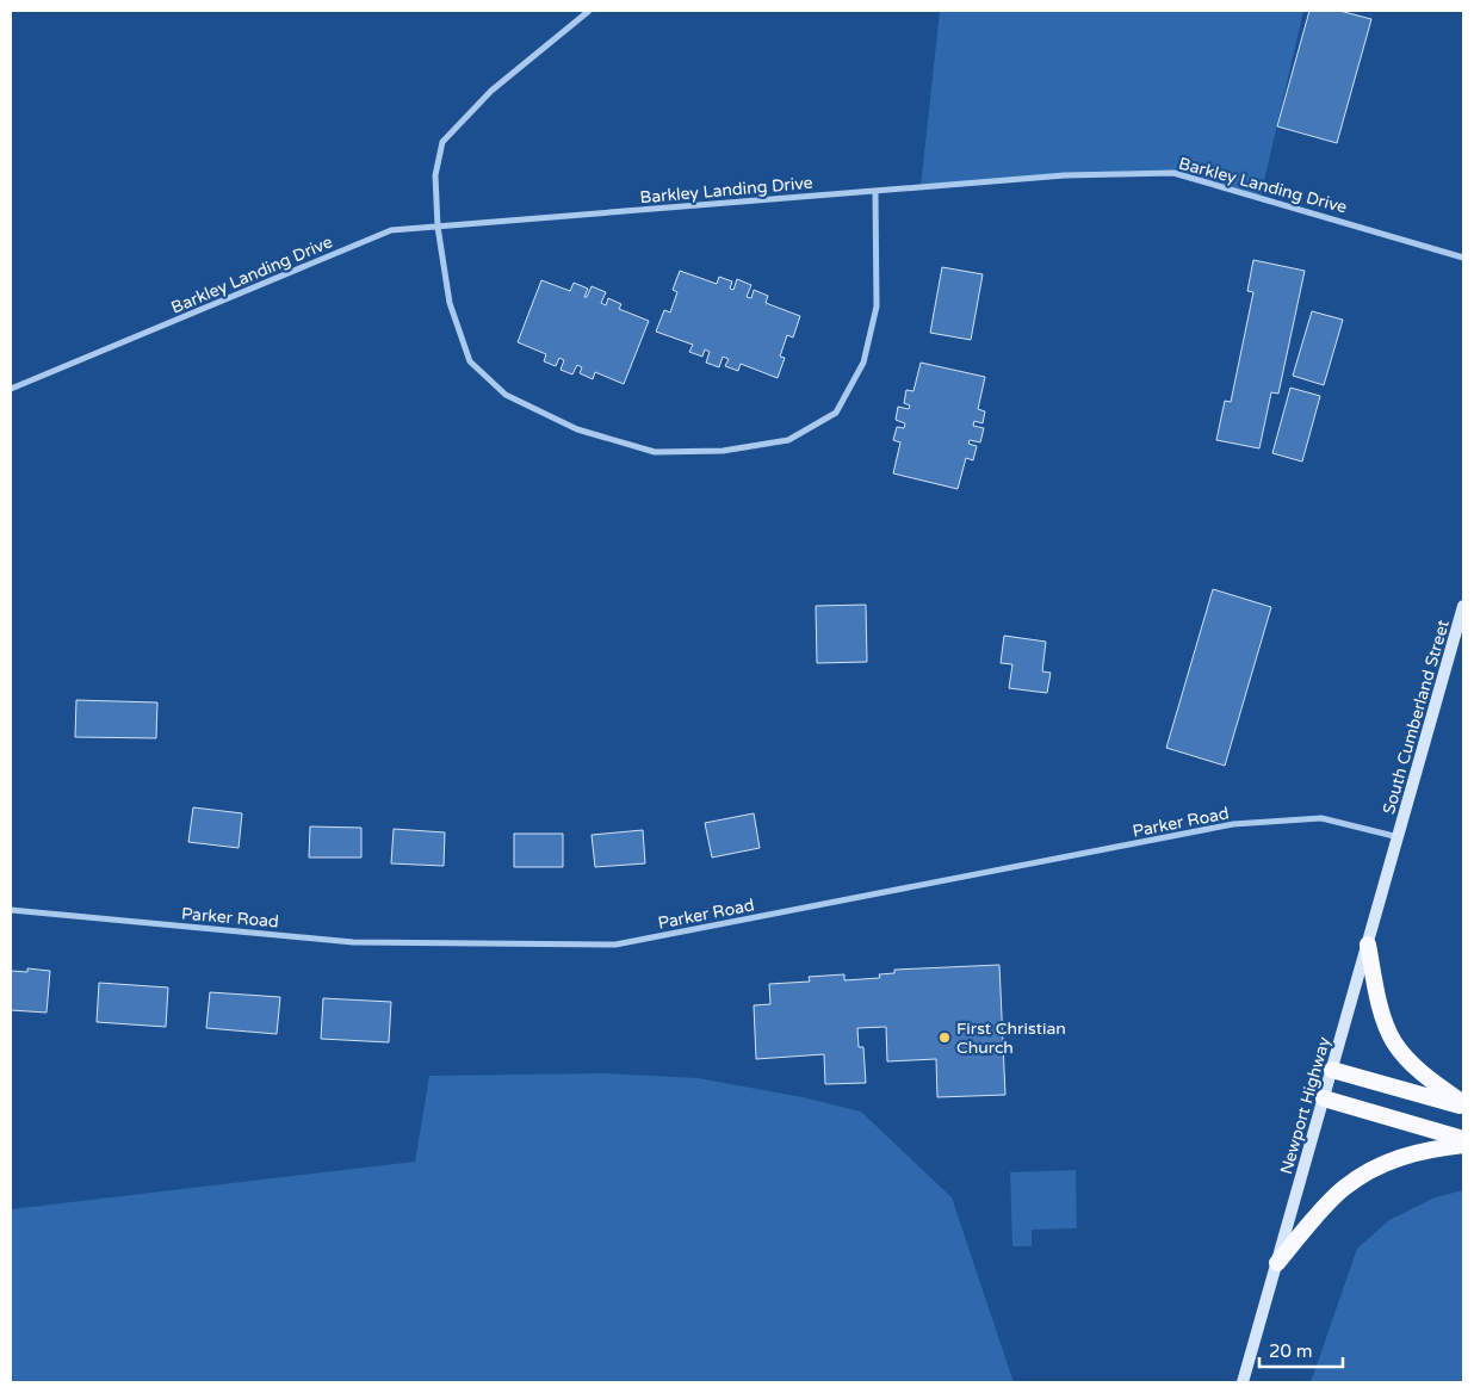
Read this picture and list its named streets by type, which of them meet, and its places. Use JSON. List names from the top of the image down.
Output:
{
  "streets": {
    "main road": ["South Cumberland Street", "Newport Highway"],
    "street": ["Barkley Landing Drive", "Parker Road"]
  },
  "crossings": [
    ["South Cumberland Street", "Parker Road"],
    ["South Cumberland Street", "Newport Highway"],
    ["Parker Road", "Newport Highway"]
  ],
  "places": ["First Christian Church"],
  "scale_bar": "20 m"
}
